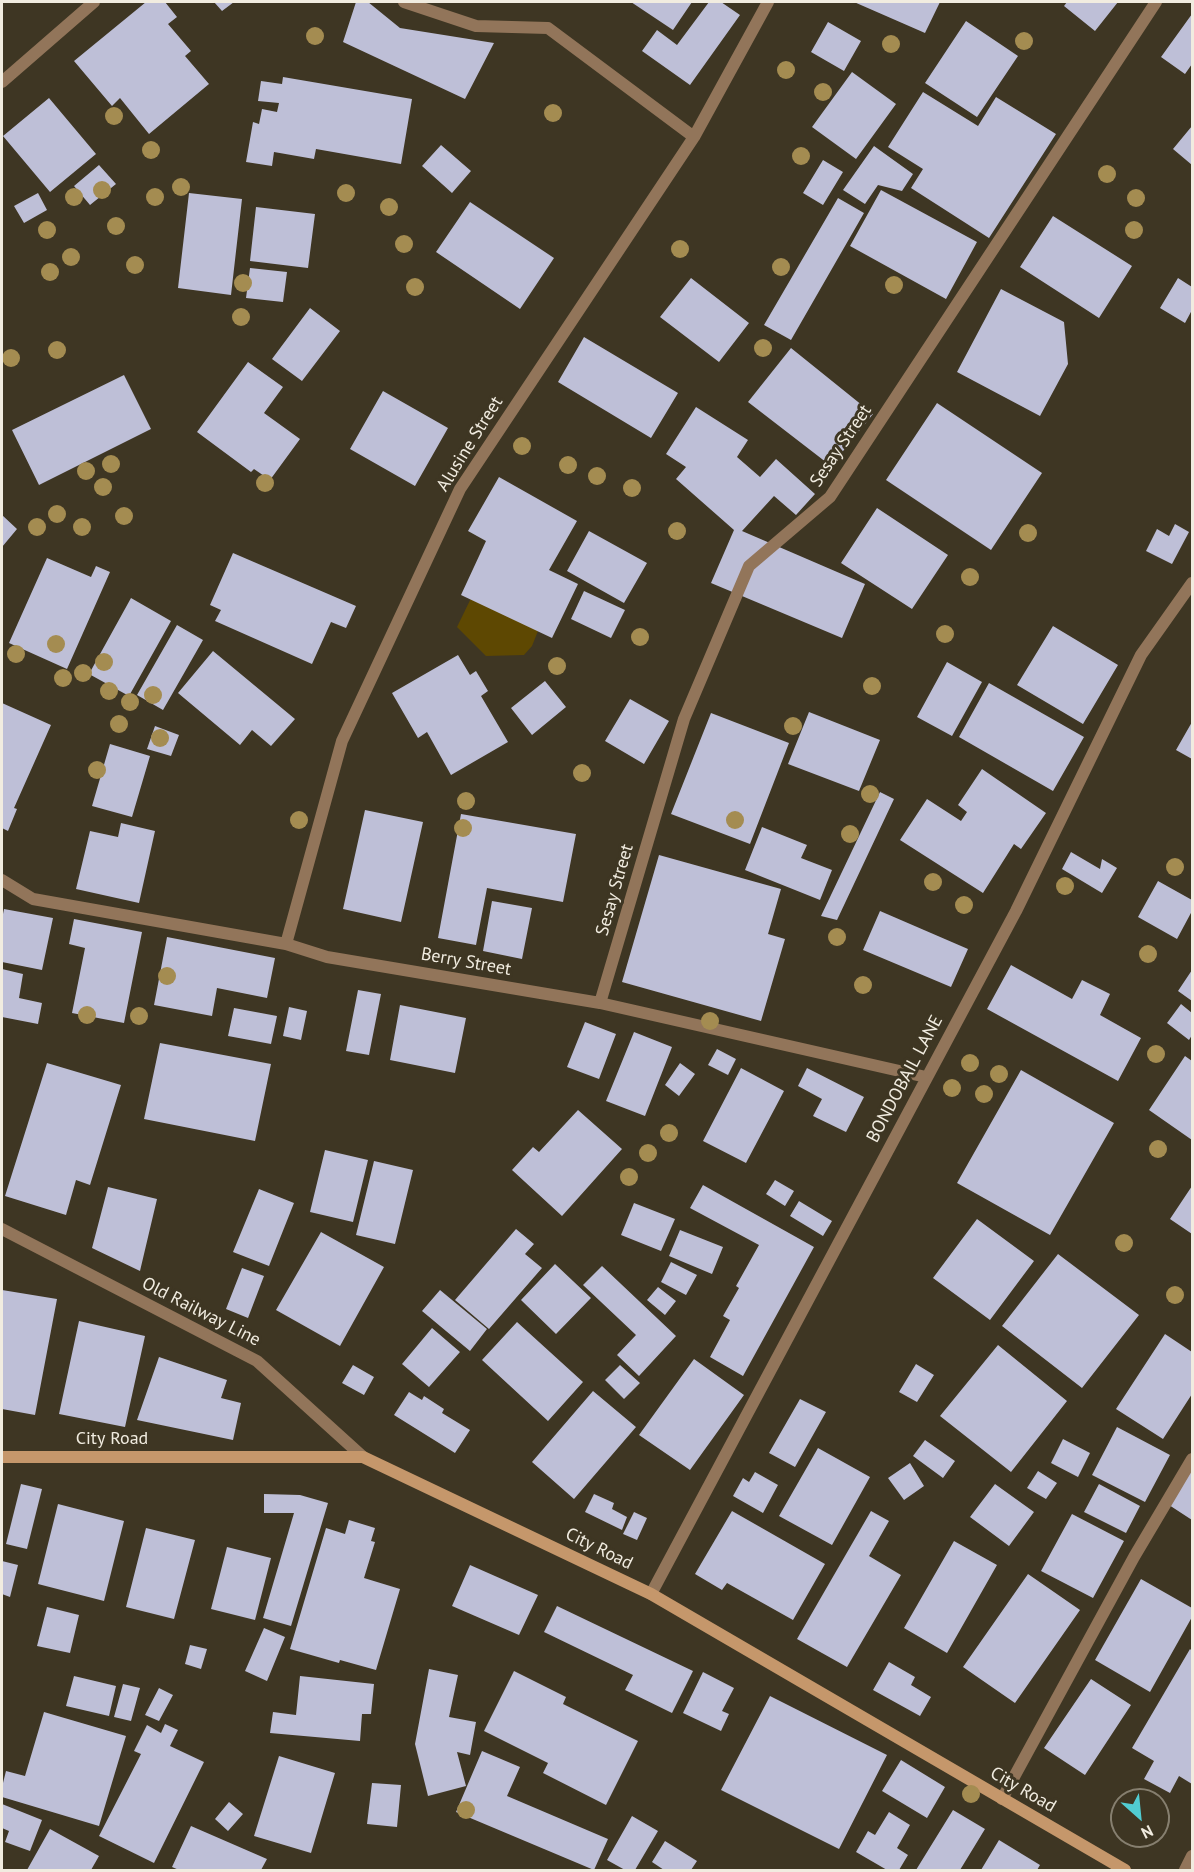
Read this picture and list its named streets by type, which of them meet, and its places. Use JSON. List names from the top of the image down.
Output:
{
  "streets": {
    "main road": ["City Road"],
    "street": [
      "Alusine Street",
      "Sesay Street",
      "Berry Street",
      "BONDOBAIL LANE",
      "Old Railway Line"
    ]
  },
  "crossings": [
    ["Alusine Street", "Berry Street"],
    ["Sesay Street", "Berry Street"],
    ["Berry Street", "BONDOBAIL LANE"],
    ["BONDOBAIL LANE", "City Road"],
    ["Old Railway Line", "City Road"]
  ],
  "north": "bottom right"
}
